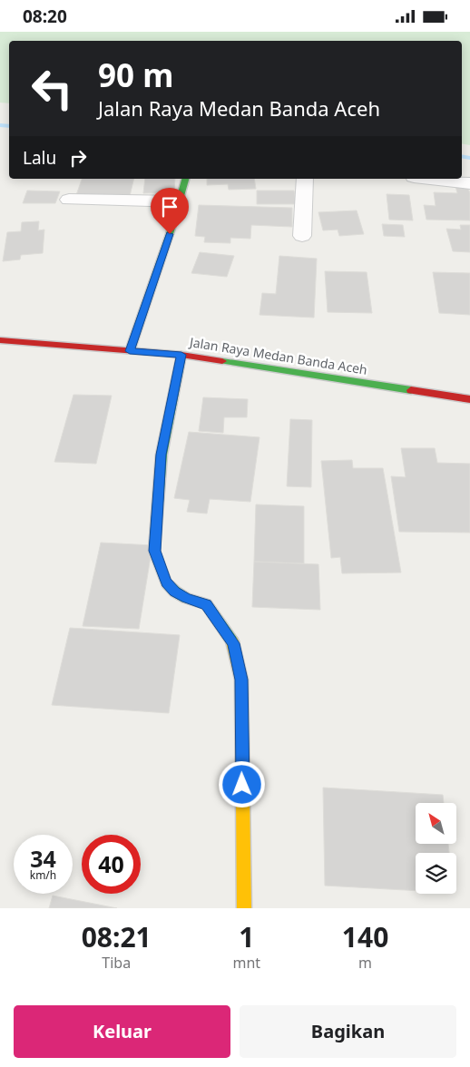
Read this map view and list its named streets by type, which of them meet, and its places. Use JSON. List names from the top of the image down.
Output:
{
  "streets": {
    "main road": ["Jalan Raya Medan Banda Aceh"]
  },
  "north": "top left",
  "page": {
    "status": "08:20",
    "turn": ["90 m", "Jalan Raya Medan Banda Aceh"],
    "then": "Lalu",
    "speed": "34 km/h",
    "limit": "40",
    "eta": [
      "08:21",
      "Tiba",
      "1",
      "mnt",
      "140",
      "m"
    ],
    "buttons": ["Keluar", "Bagikan"]
  }
}
